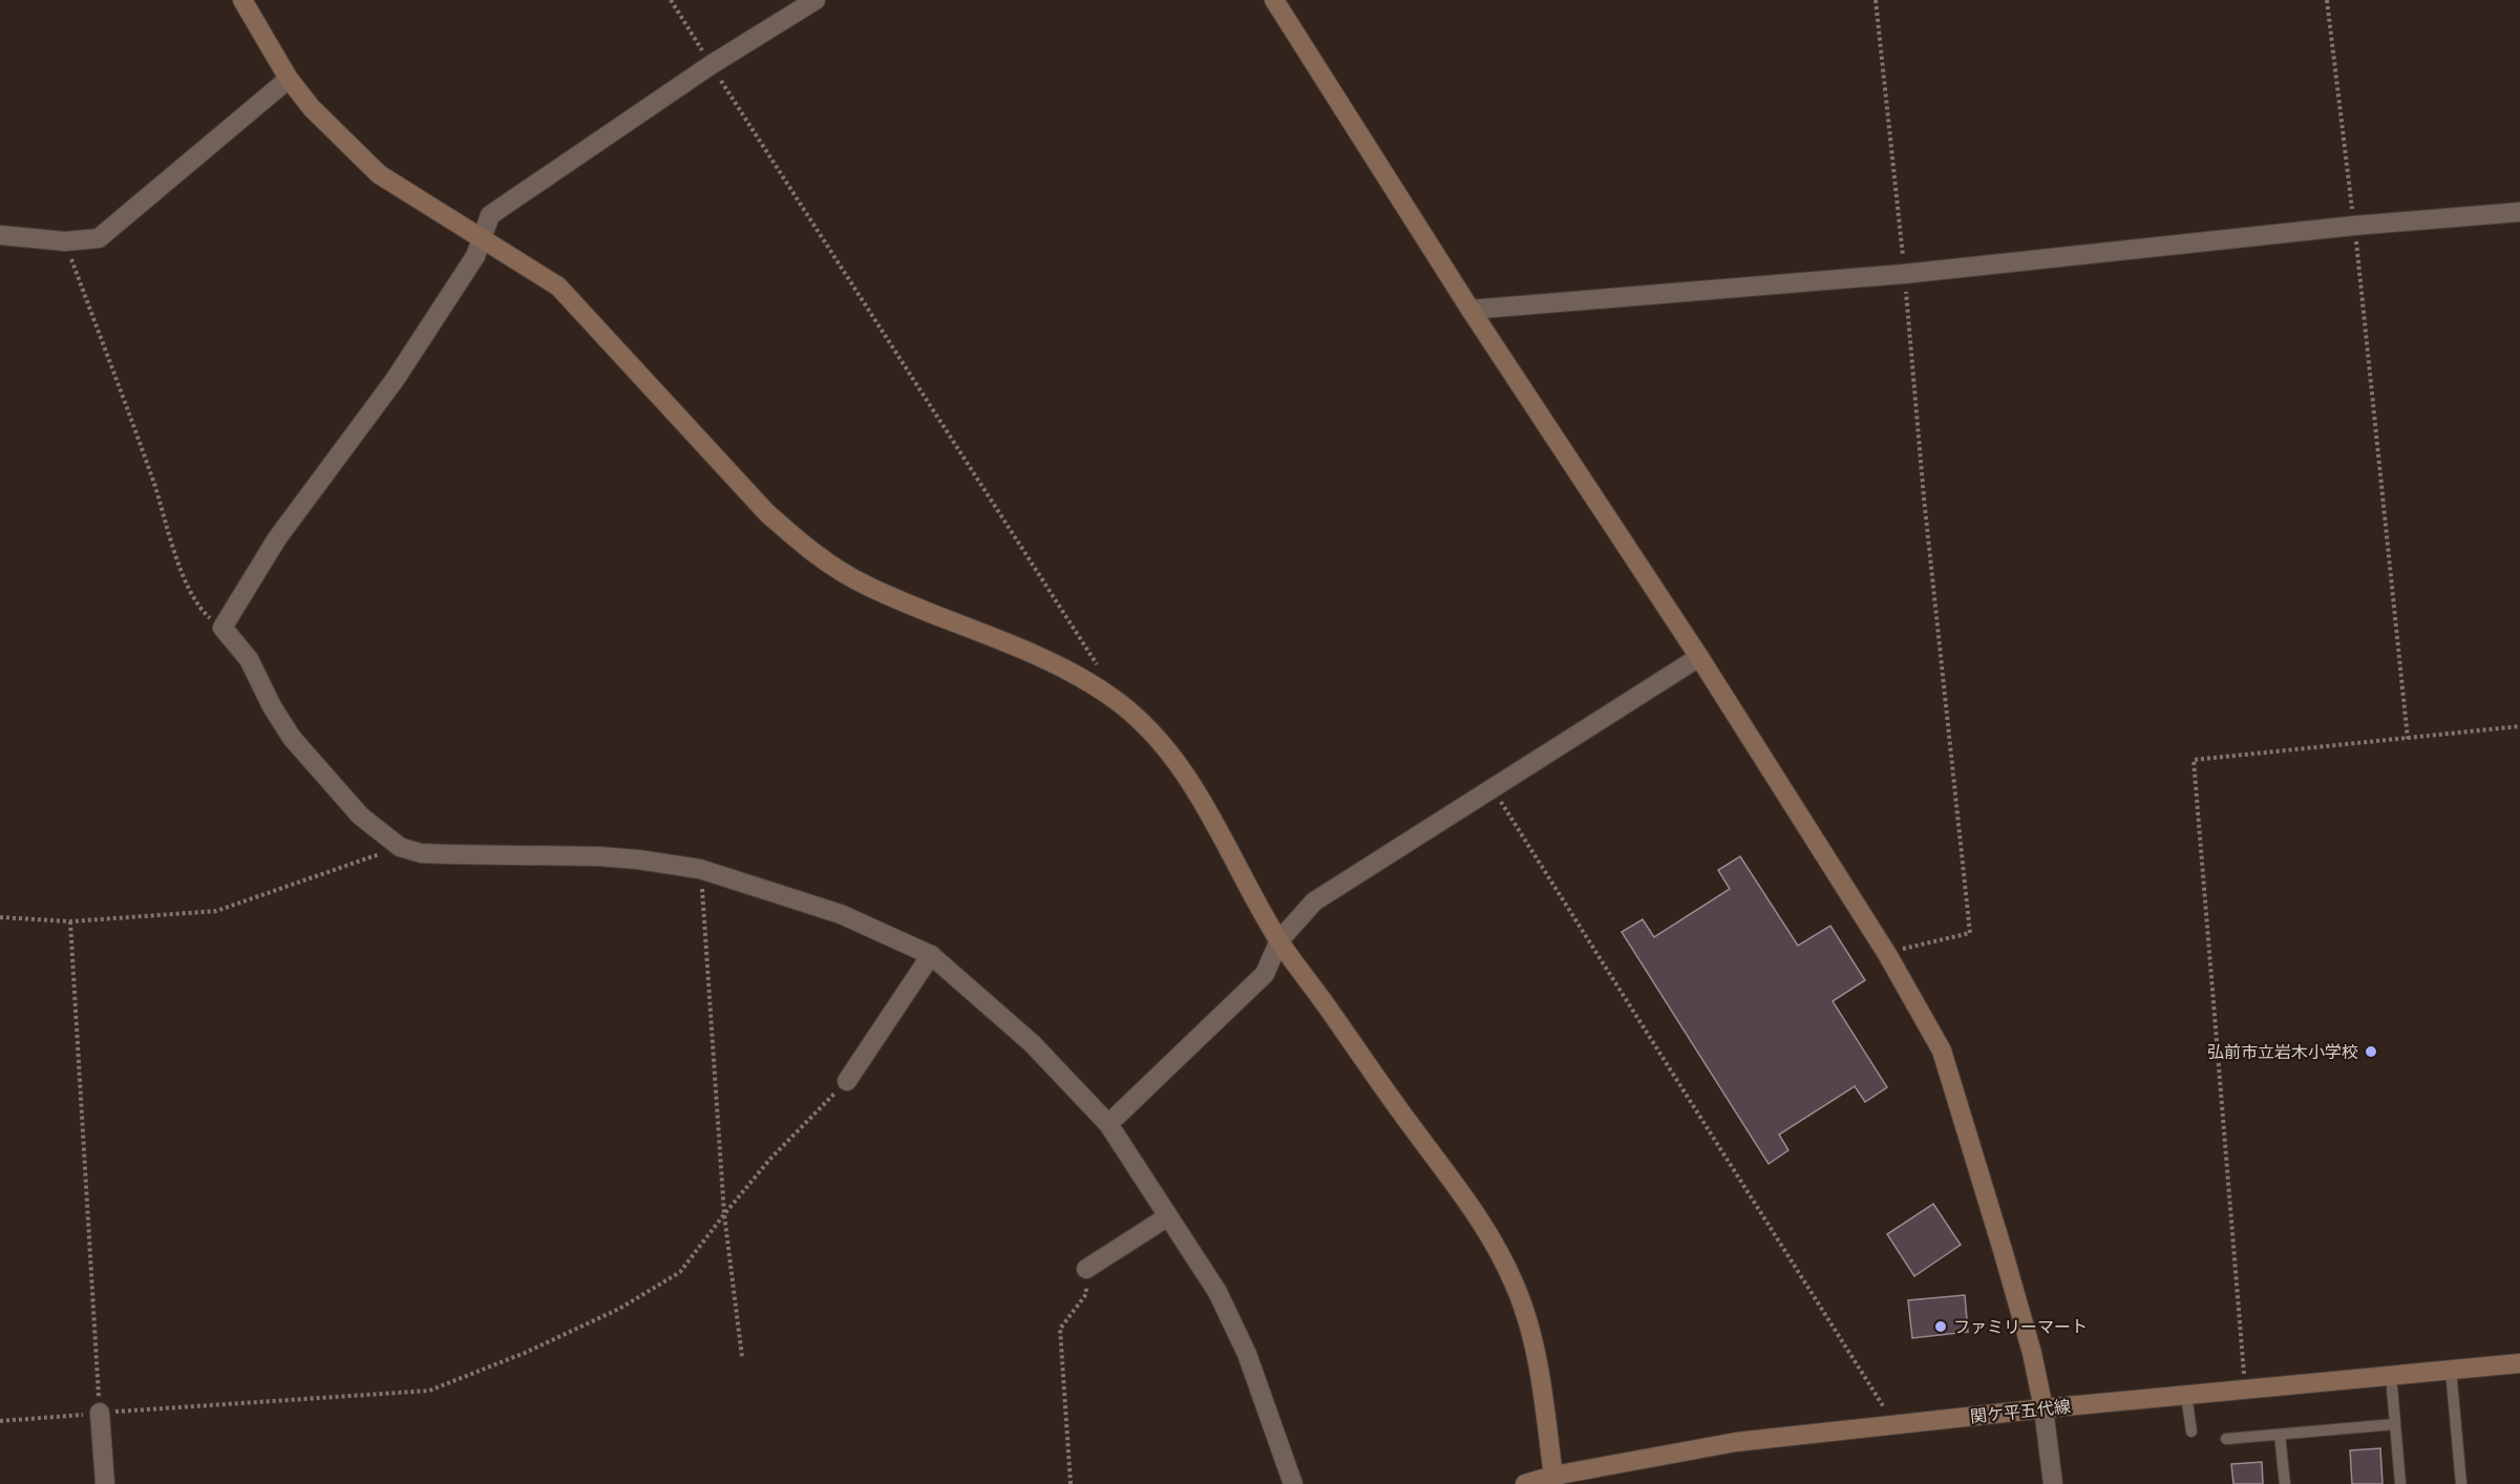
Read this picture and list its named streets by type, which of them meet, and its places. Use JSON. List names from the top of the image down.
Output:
{
  "streets": {
    "street": ["関ケ平五代線"]
  },
  "places": ["弘前市立岩木小学校", "ファミリーマート"]
}
